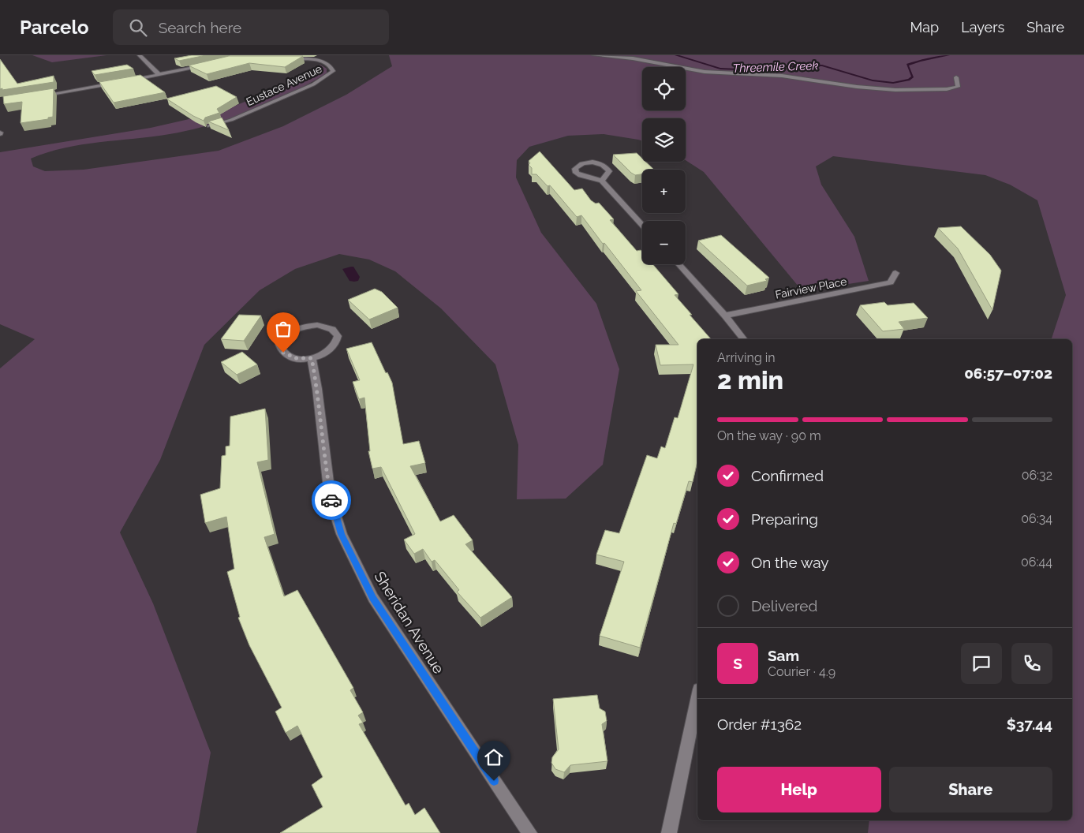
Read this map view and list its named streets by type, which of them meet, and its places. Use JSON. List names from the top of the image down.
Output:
{
  "streets": {
    "street": ["Eustace Avenue", "Fairview Place", "Sheridan Avenue"]
  },
  "water": ["Threemile Creek"],
  "page": {
    "header": "Parcelo",
    "search": "Search here",
    "nav": ["Map", "Layers", "Share"],
    "map_buttons": ["+", "−"],
    "heading": ["2 min", "Arriving in", "06:57–07:02"],
    "panel": [
      "Sam",
      "Courier · 4.9",
      "Order #1362",
      "$37.44"
    ],
    "bar": "On the way · 90 m",
    "list": [
      ["Confirmed", "06:32"],
      ["Preparing", "06:34"],
      ["On the way", "06:44"],
      "Delivered"
    ],
    "round": "S",
    "buttons": ["Help", "Share"]
  }
}
